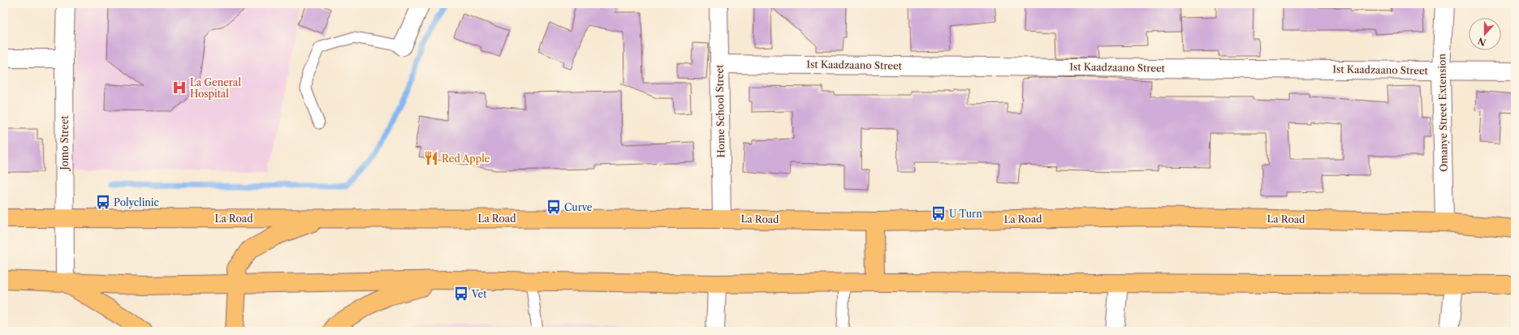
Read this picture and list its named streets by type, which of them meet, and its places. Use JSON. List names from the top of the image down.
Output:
{
  "streets": {
    "main road": ["La Road"],
    "street": [
      "1st Kaadzaano Street",
      "Home School Street",
      "Omanye Street Extension",
      "Jomo Street"
    ]
  },
  "crossings": [
    ["1st Kaadzaano Street", "Home School Street"],
    ["1st Kaadzaano Street", "Omanye Street Extension"],
    ["Home School Street", "La Road"],
    ["Omanye Street Extension", "La Road"],
    ["Jomo Street", "La Road"]
  ],
  "places": {
    "hospital": ["La General Hospital"],
    "restaurant": ["Red Apple"],
    "bus stop": [
      "Polyclinic",
      "Curve",
      "U Turn",
      "Vet"
    ]
  },
  "north": "bottom"
}
